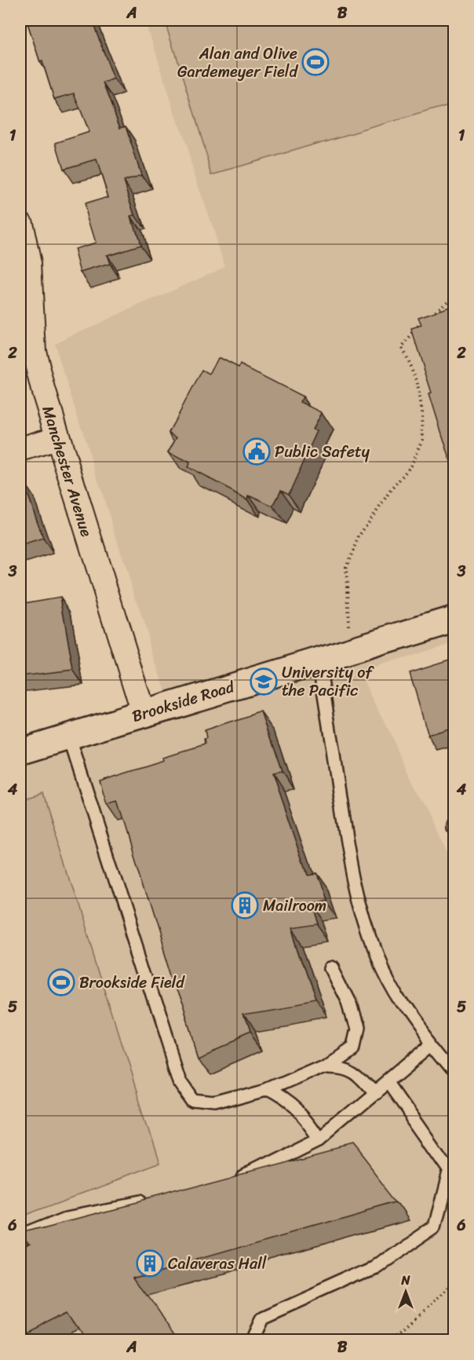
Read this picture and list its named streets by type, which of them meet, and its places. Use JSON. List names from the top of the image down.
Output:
{
  "streets": {
    "street": ["Manchester Avenue", "Brookside Road"]
  },
  "crossings": [
    ["Manchester Avenue", "Brookside Road"]
  ],
  "places": {
    "sports": ["Alan and Olive Gardemeyer Field", "Brookside Field"],
    "public building": ["Public Safety"],
    "school or university": ["University of the Pacific"],
    "building": ["Mailroom", "Calaveras Hall"]
  },
  "north": "top",
  "grid": {
    "columns": ["A", "B"],
    "rows": [
      "1",
      "2",
      "3",
      "4",
      "5",
      "6"
    ]
  }
}
